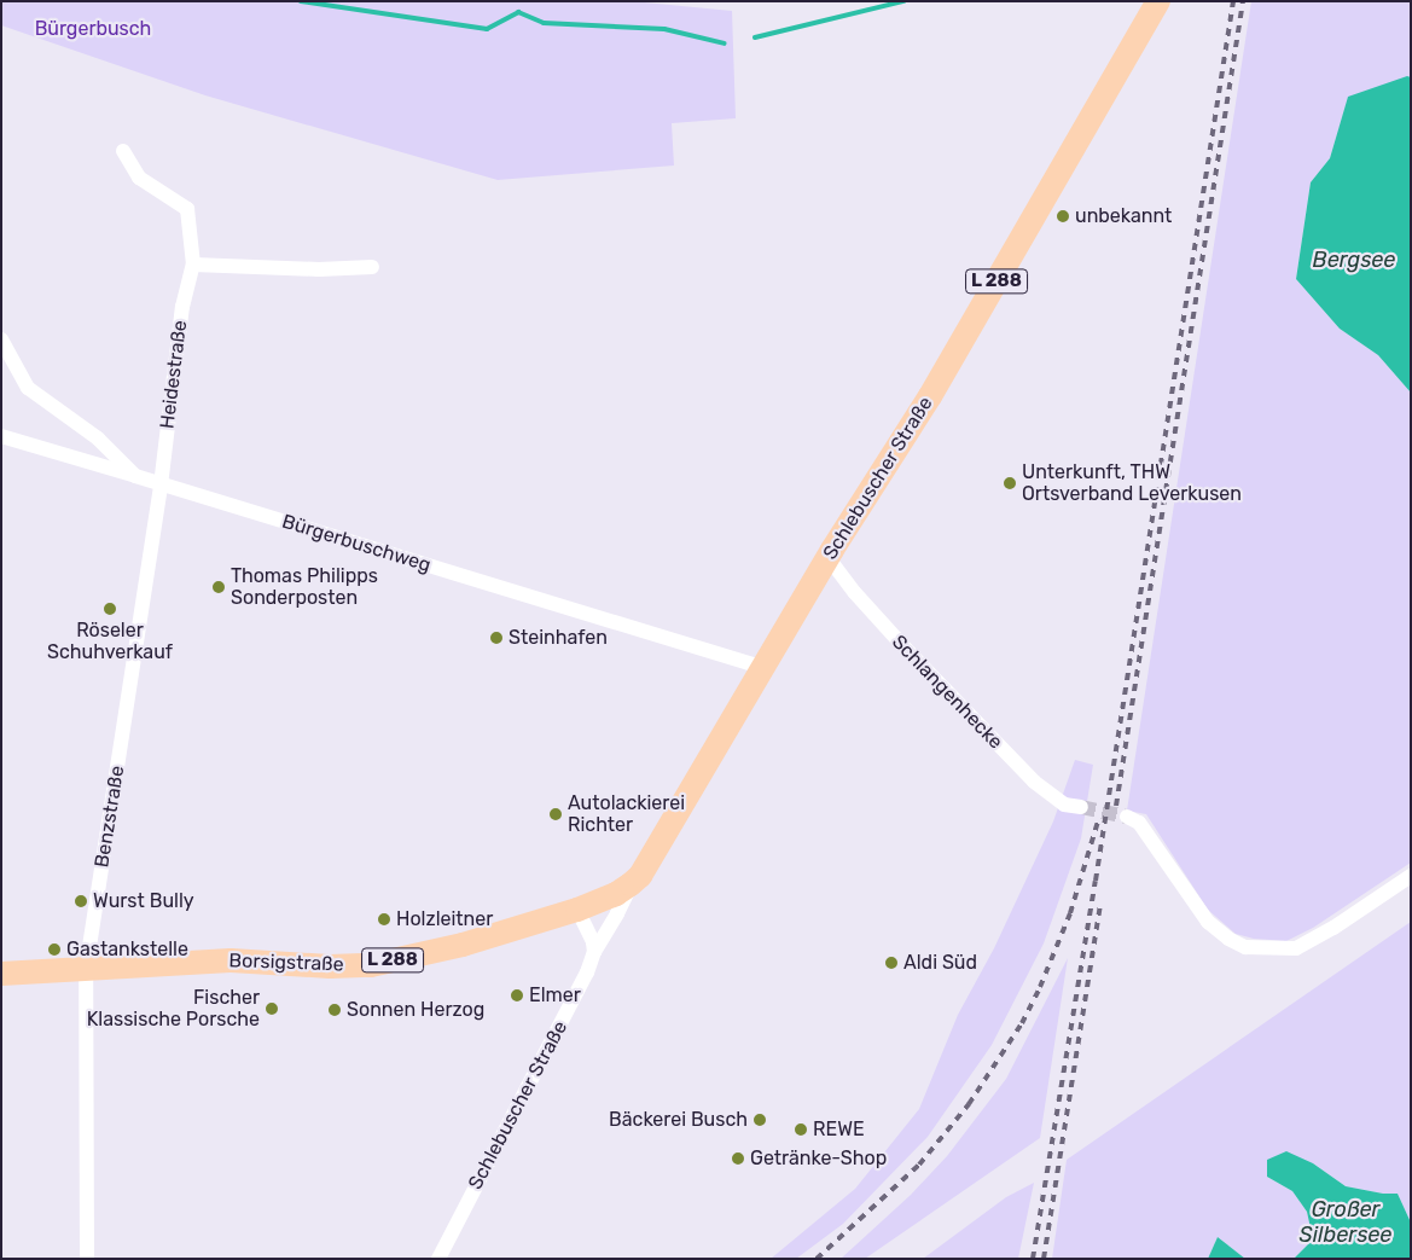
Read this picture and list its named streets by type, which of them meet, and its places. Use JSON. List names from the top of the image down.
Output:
{
  "streets": {
    "main road": ["L 288", "Schlebuscher Straße", "Borsigstraße"],
    "street": [
      "Heidestraße",
      "Bürgerbuschweg",
      "Schlangenhecke",
      "Benzstraße"
    ]
  },
  "crossings": [
    ["Heidestraße", "Bürgerbuschweg"],
    ["Heidestraße", "Benzstraße"],
    ["Schlebuscher Straße", "Bürgerbuschweg"],
    ["Schlebuscher Straße", "Schlangenhecke"],
    ["Schlebuscher Straße", "Borsigstraße"],
    ["Bürgerbuschweg", "Benzstraße"],
    ["Benzstraße", "Borsigstraße"]
  ],
  "water": ["Bergsee", "Großer Silbersee"],
  "parks": ["Bürgerbusch"],
  "places": [
    "unbekannt",
    "Unterkunft, THW Ortsverband Leverkusen",
    "Thomas Philipps Sonderposten",
    "Röseler Schuhverkauf",
    "Steinhafen",
    "Autolackierei Richter",
    "Wurst Bully",
    "Holzleitner",
    "Gastankstelle",
    "Aldi Süd",
    "Elmer",
    "Fischer Klassische Porsche",
    "Sonnen Herzog",
    "Bäckerei Busch",
    "REWE",
    "Getränke-Shop"
  ]
}
